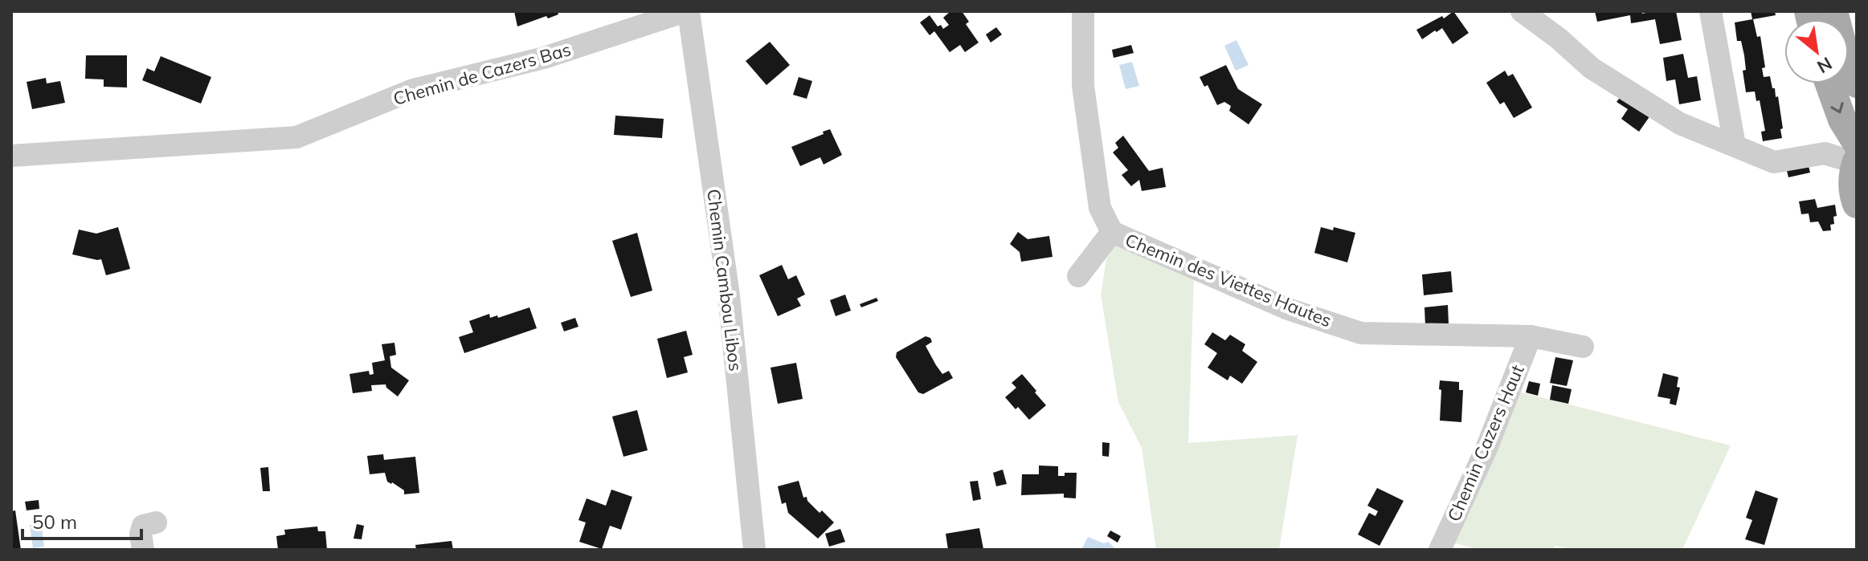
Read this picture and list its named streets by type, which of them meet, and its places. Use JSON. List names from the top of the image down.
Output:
{
  "streets": {
    "street": [
      "Chemin de Cazers Bas",
      "Chemin Cambou Libos",
      "Chemin des Viettes Hautes",
      "Chemin Cazers Haut"
    ]
  },
  "crossings": [
    ["Chemin de Cazers Bas", "Chemin Cambou Libos"],
    ["Chemin des Viettes Hautes", "Chemin Cazers Haut"]
  ],
  "scale_bar": "50 m",
  "north": "bottom right"
}
